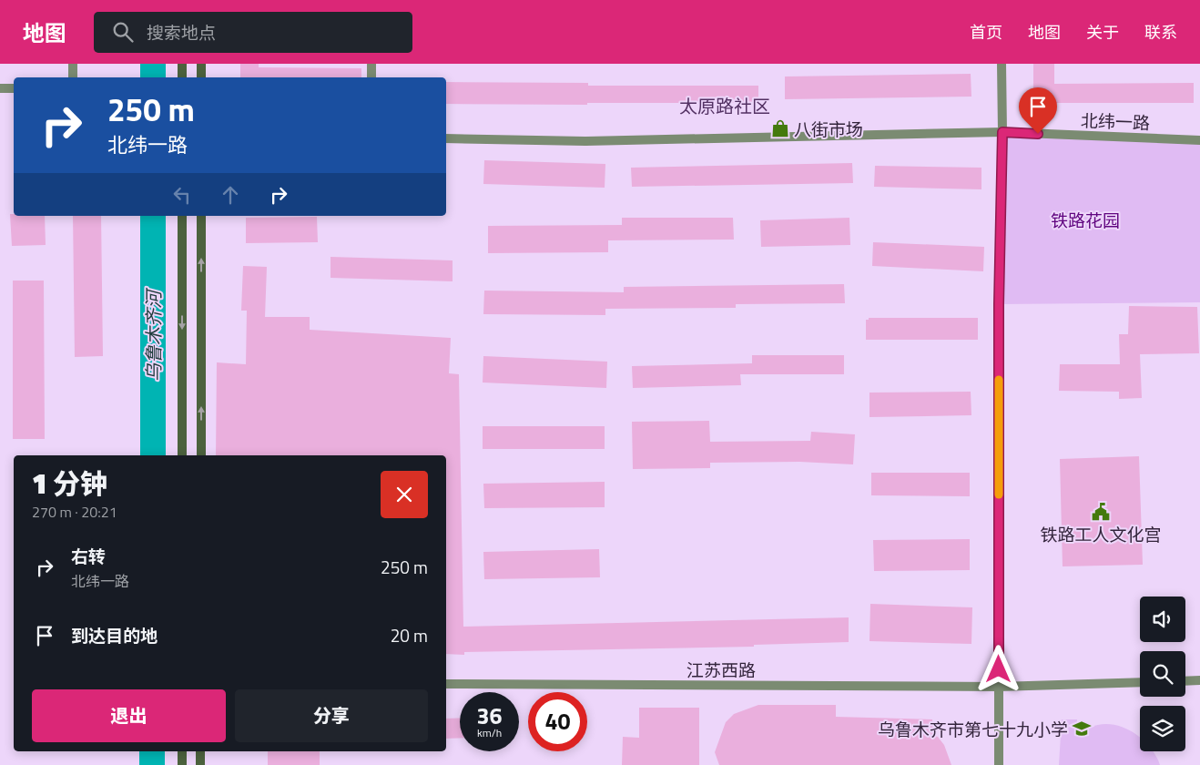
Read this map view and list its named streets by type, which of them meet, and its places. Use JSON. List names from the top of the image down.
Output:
{
  "streets": {
    "street": ["北纬一路", "江苏西路"]
  },
  "districts": ["太原路社区"],
  "water": ["乌鲁木齐河"],
  "parks": ["铁路花园"],
  "places": {
    "shop": ["八街市场"],
    "public building": ["铁路工人文化宫"],
    "school or university": ["乌鲁木齐市第七十九小学"]
  },
  "page": {
    "header": "地图",
    "search": "搜索地点",
    "nav": [
      "首页",
      "地图",
      "关于",
      "联系"
    ],
    "turn": ["250 m", "北纬一路"],
    "heading": ["1 分钟", "270 m · 20:21"],
    "list": [
      {
        "name": "右转",
        "note": "北纬一路",
        "value": "250 m"
      },
      {
        "name": "到达目的地",
        "value": "20 m"
      }
    ],
    "buttons": ["退出", "分享"],
    "speed": "36 km/h",
    "limit": "40"
  }
}
